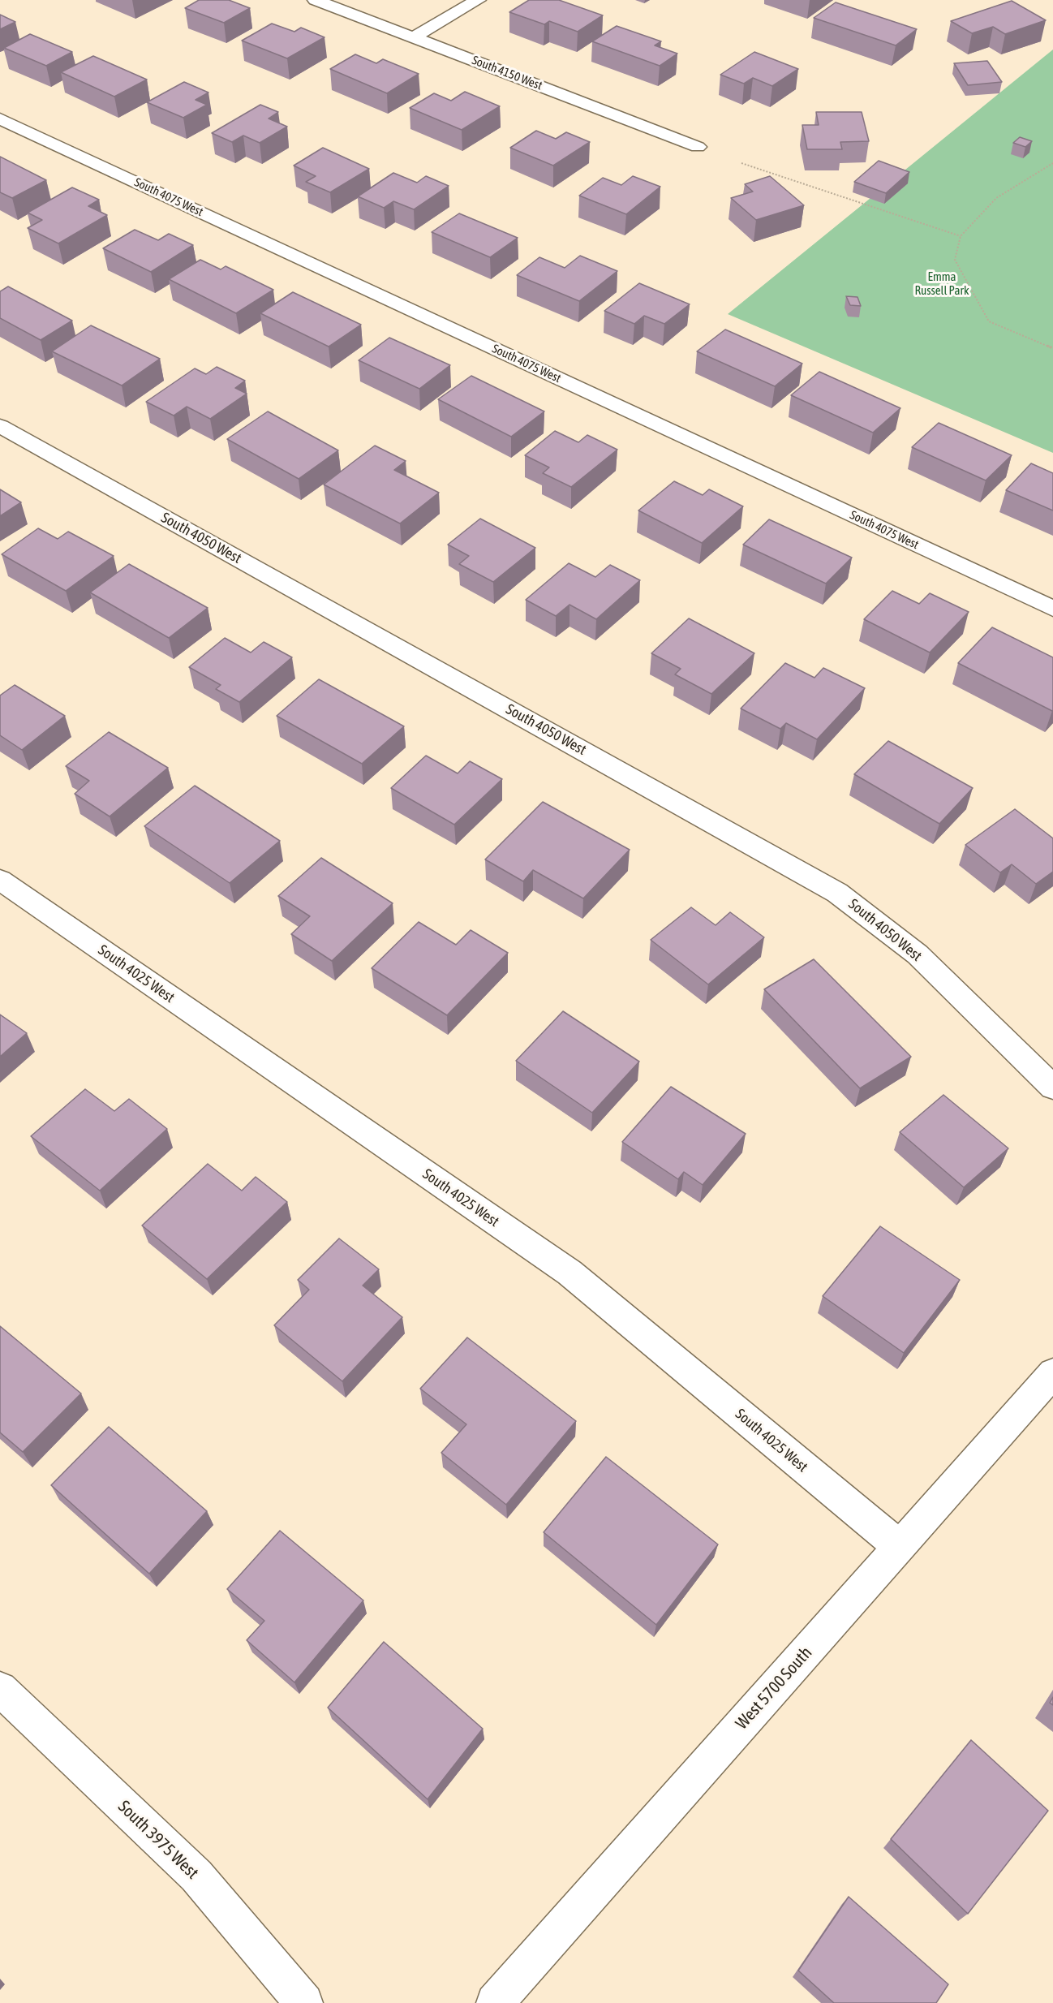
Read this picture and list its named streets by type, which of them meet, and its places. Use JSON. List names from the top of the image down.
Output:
{
  "streets": {
    "street": [
      "South 4150 West",
      "South 4075 West",
      "South 4050 West",
      "South 4025 West",
      "West 5700 South",
      "South 3975 West"
    ]
  },
  "crossings": [
    ["South 4025 West", "West 5700 South"]
  ],
  "parks": ["Emma Russell Park"]
}
